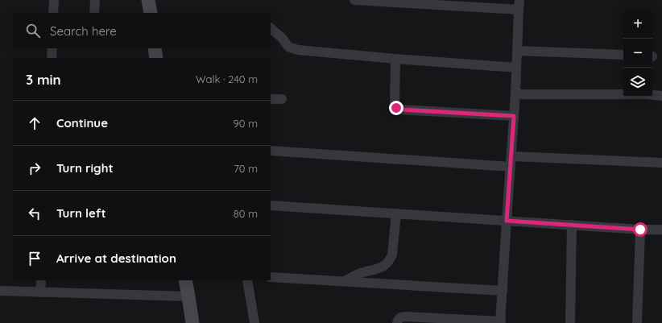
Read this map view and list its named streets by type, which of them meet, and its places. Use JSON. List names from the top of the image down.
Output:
{
  "page": {
    "map_buttons": ["+", "−"],
    "search": "Search here",
    "heading": ["3 min", "Walk · 240 m"],
    "list": [
      ["Continue", "90 m"],
      ["Turn right", "70 m"],
      ["Turn left", "80 m"],
      "Arrive at destination"
    ]
  }
}
